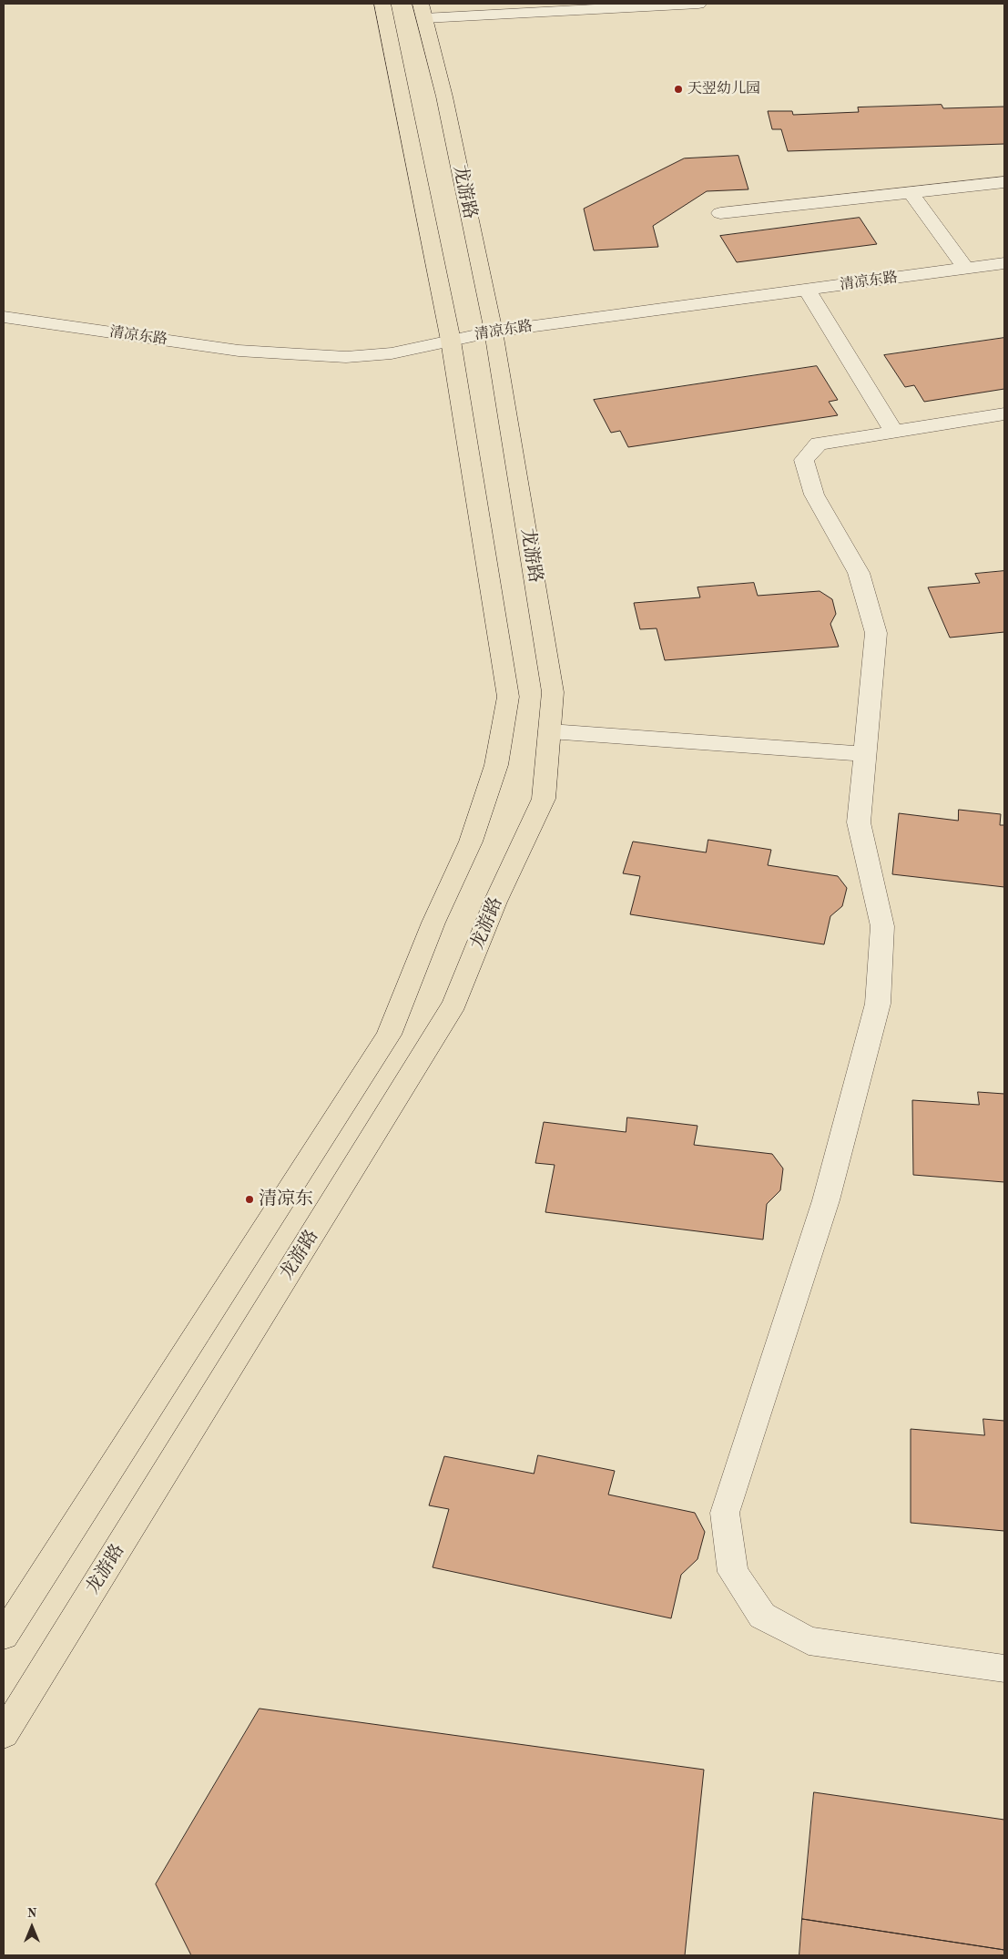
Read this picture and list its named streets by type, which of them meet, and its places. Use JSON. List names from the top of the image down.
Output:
{
  "streets": {
    "main road": ["龙游路"],
    "street": ["清凉东路"]
  },
  "crossings": [
    ["龙游路", "清凉东路"]
  ],
  "places": ["天翌幼儿园", "清凉东"],
  "north": "top"
}
